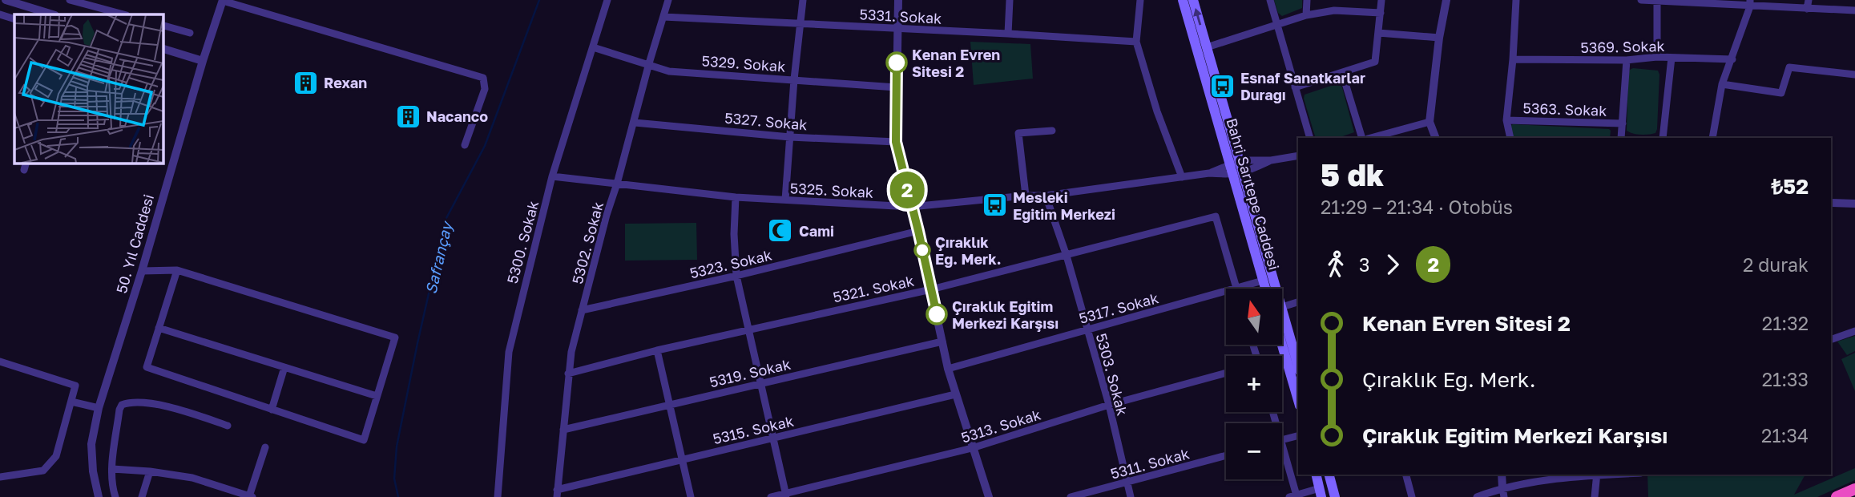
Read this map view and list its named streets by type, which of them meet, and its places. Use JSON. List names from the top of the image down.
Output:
{
  "streets": {
    "main road": ["Bahri Sarıtepe Caddesi"],
    "street": [
      "5331. Sokak",
      "5369. Sokak",
      "5329. Sokak",
      "5363. Sokak",
      "5327. Sokak",
      "5325. Sokak",
      "5300. Sokak",
      "5302. Sokak",
      "50. Yıl Caddesi",
      "5323. Sokak",
      "5321. Sokak",
      "5317. Sokak",
      "5319. Sokak",
      "5303. Sokak",
      "5313. Sokak",
      "5315. Sokak",
      "5311. Sokak"
    ]
  },
  "crossings": [
    ["5331. Sokak", "5302. Sokak"],
    ["5329. Sokak", "5300. Sokak"],
    ["5329. Sokak", "5302. Sokak"],
    ["5327. Sokak", "5302. Sokak"],
    ["5325. Sokak", "5300. Sokak"],
    ["5325. Sokak", "5302. Sokak"],
    ["5325. Sokak", "5303. Sokak"],
    ["Bahri Sarıtepe Caddesi", "5317. Sokak"],
    ["5302. Sokak", "5323. Sokak"],
    ["5302. Sokak", "5321. Sokak"],
    ["5302. Sokak", "5319. Sokak"],
    ["5302. Sokak", "5315. Sokak"],
    ["5321. Sokak", "5317. Sokak"],
    ["5321. Sokak", "5303. Sokak"],
    ["5317. Sokak", "5303. Sokak"],
    ["5303. Sokak", "5313. Sokak"],
    ["5303. Sokak", "5311. Sokak"]
  ],
  "water": ["Safrançay"],
  "places": {
    "other": ["Kenan Evren Sitesi 2", "Çıraklık Eğ. Merk.", "Çıraklık Eğitim Merkezi Karşısı"],
    "building": ["Rexan", "Nacanco"],
    "bus stop": ["Esnaf Sanatkarlar Durağı", "Mesleki Eğitim Merkezi"],
    "mosque": ["Cami"]
  },
  "lines": ["bus line 2"],
  "north": "top",
  "page": {
    "on_map": "2",
    "heading": ["5 dk", "21:29 – 21:34 · Otobüs", "₺52"],
    "legs": ["3", "2", "2 durak"],
    "map_buttons": ["+", "−"],
    "list": [
      {
        "name": "Kenan Evren Sitesi 2",
        "value": "21:32"
      },
      {
        "name": "Çıraklık Eğ. Merk.",
        "value": "21:33"
      },
      {
        "name": "Çıraklık Eğitim Merkezi Karşısı",
        "value": "21:34"
      }
    ]
  }
}
